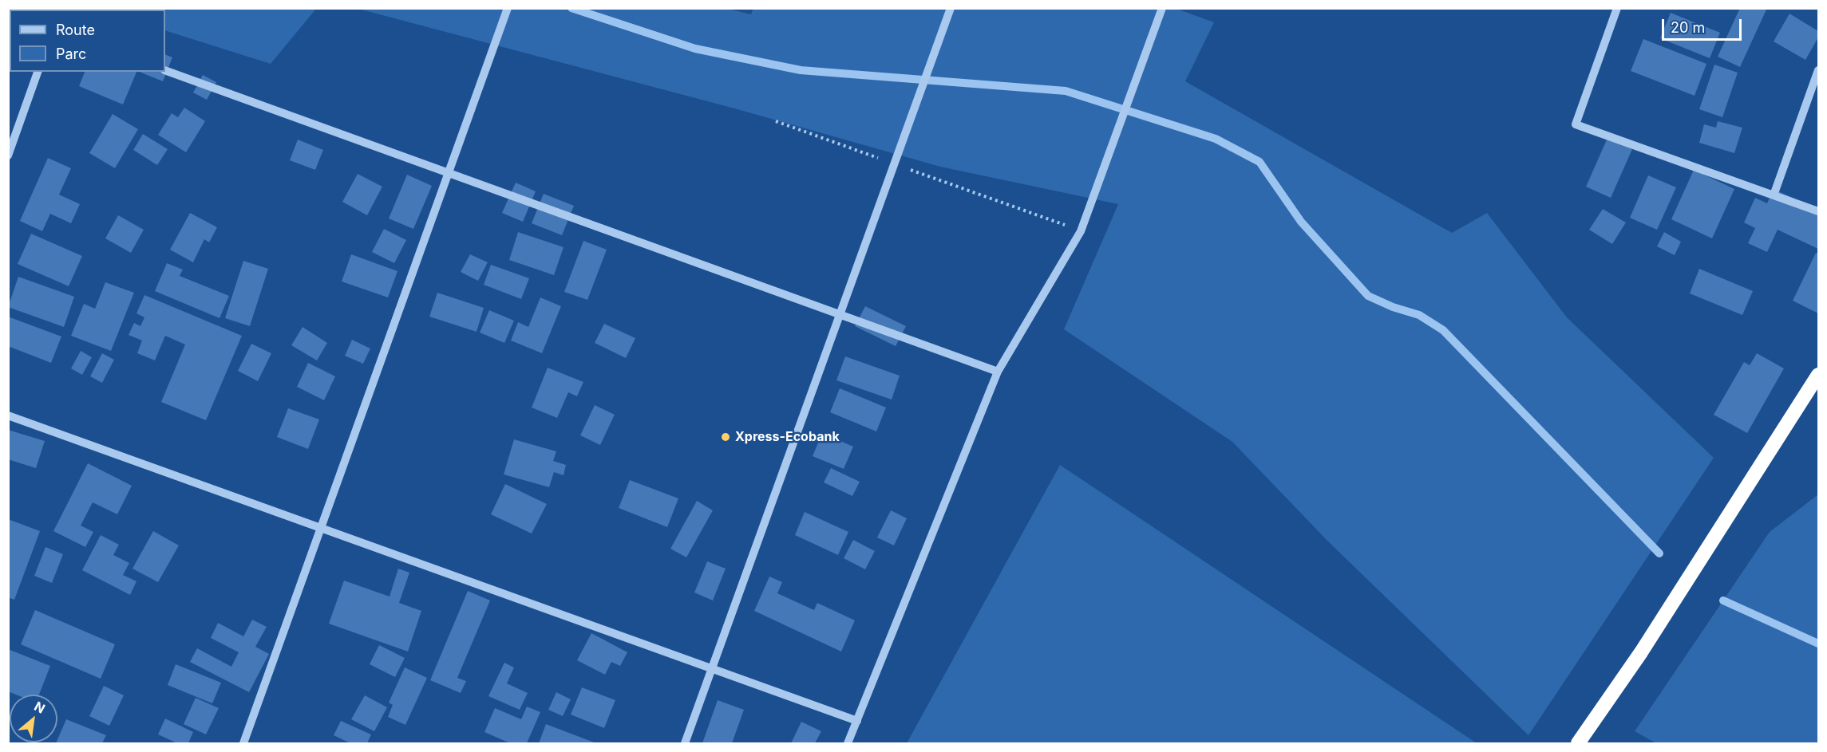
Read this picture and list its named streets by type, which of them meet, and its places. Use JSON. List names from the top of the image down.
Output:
{
  "places": ["Xpress-Ecobank"],
  "legend": ["Route", "Parc"],
  "scale_bar": "20 m",
  "north": "top right"
}
